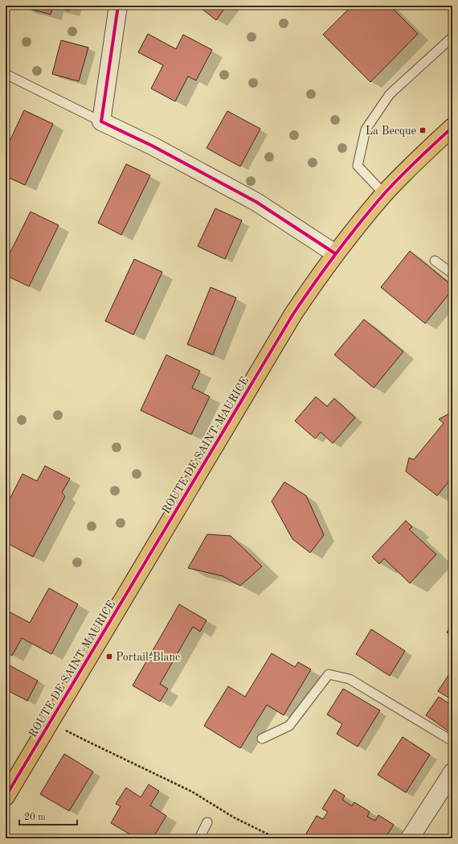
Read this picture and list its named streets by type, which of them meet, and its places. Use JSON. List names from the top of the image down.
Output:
{
  "streets": {
    "main road": ["ROUTE DE SAINT-MAURICE"]
  },
  "places": {
    "transit": ["La Becque", "Portail-Blanc"]
  },
  "scale_bar": "20 m"
}
